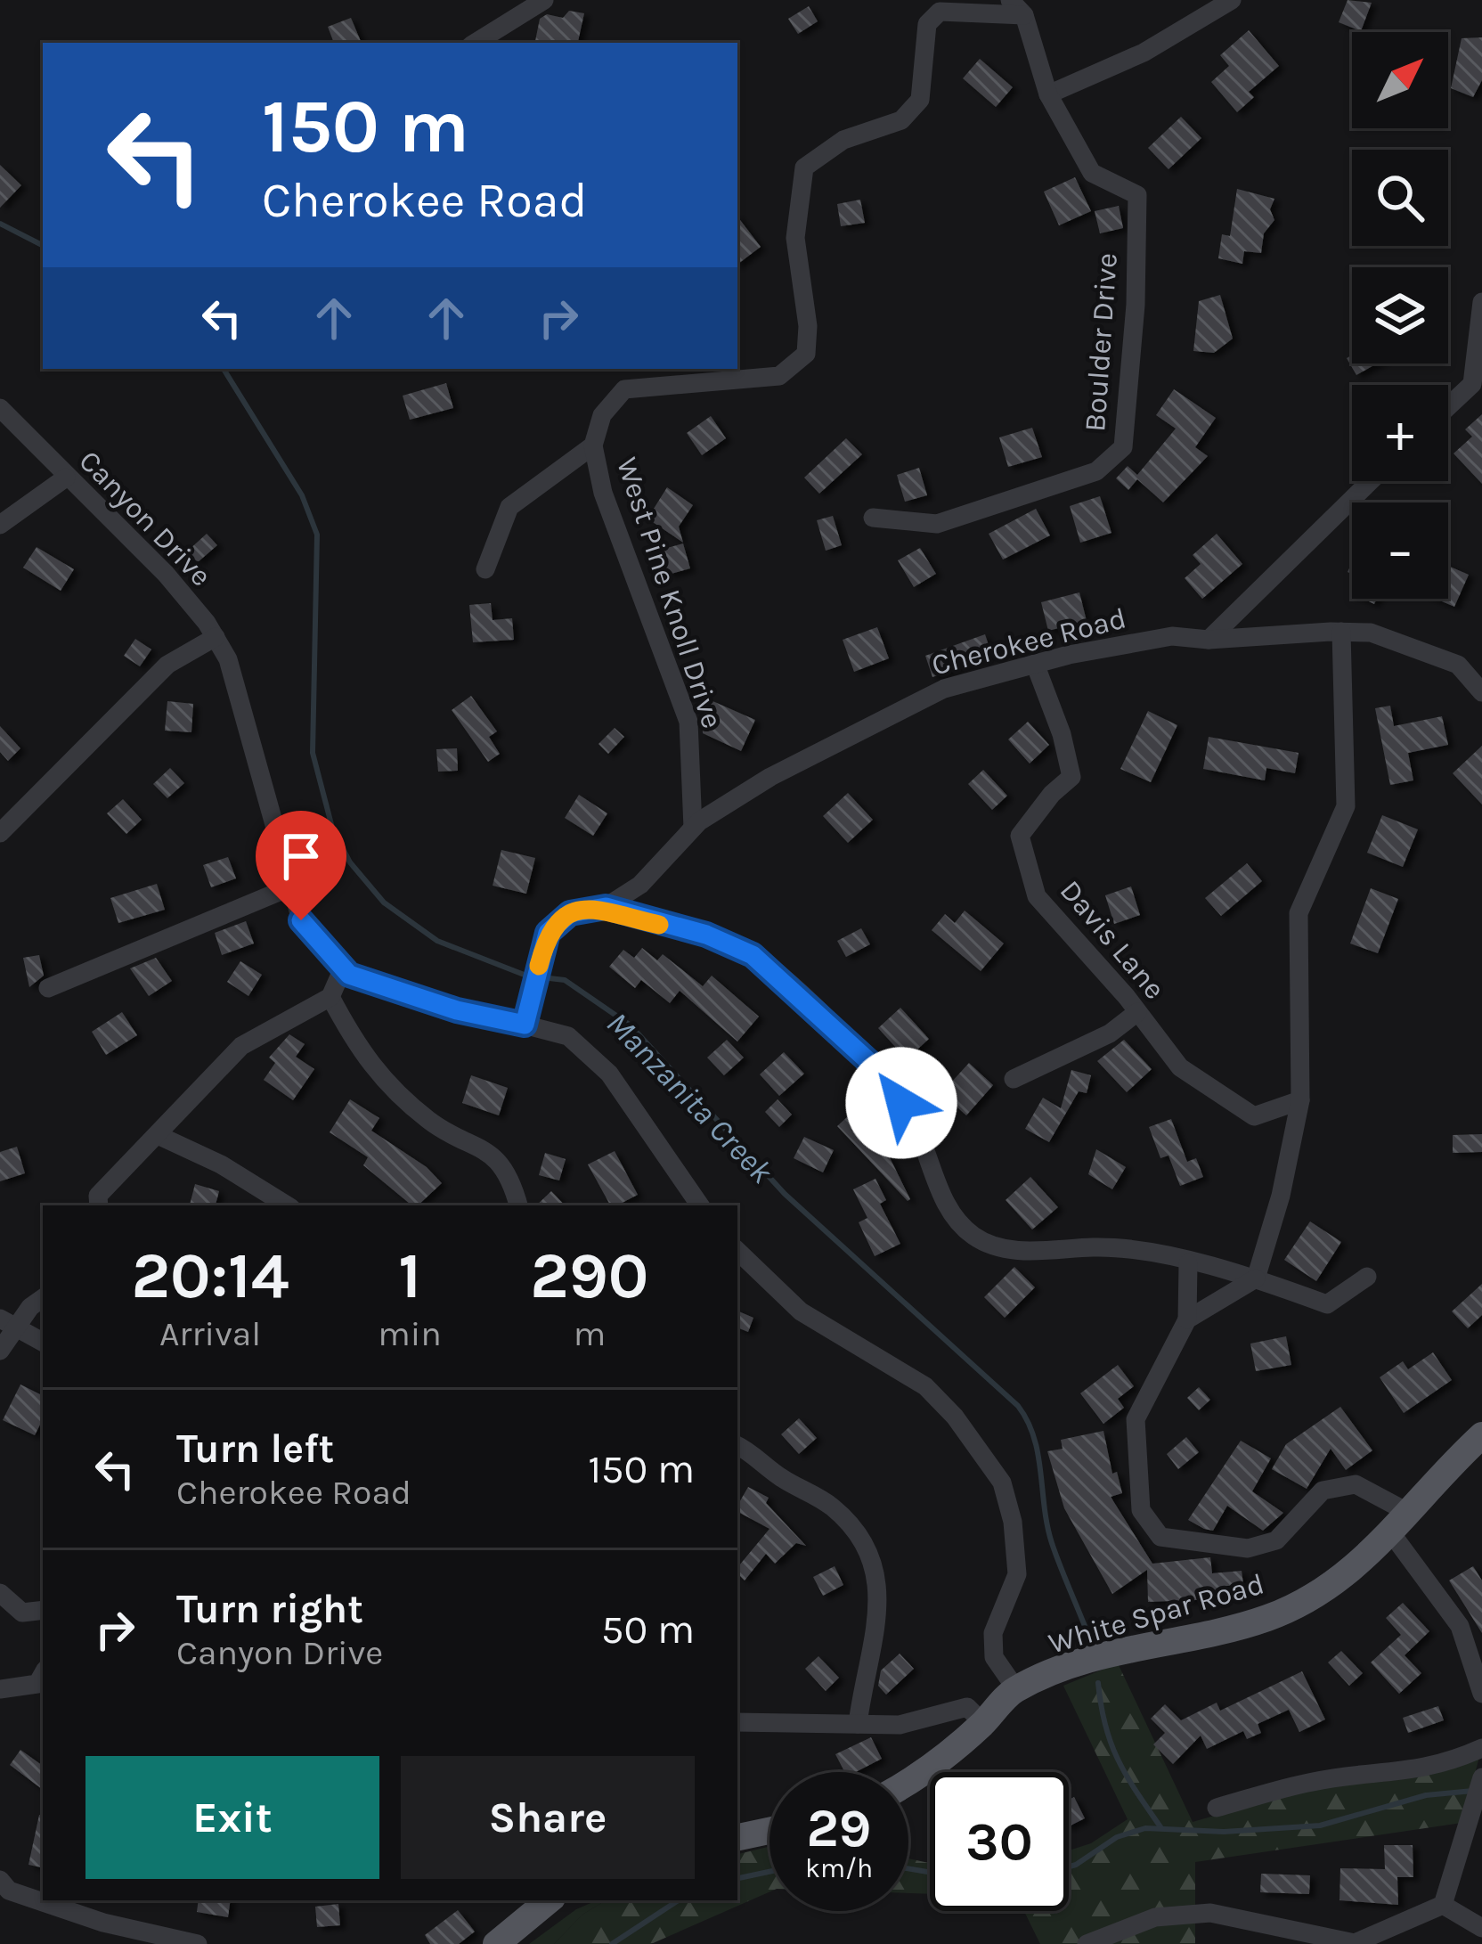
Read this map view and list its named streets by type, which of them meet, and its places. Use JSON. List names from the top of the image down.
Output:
{
  "streets": {
    "main road": ["White Spar Road"],
    "street": [
      "Boulder Drive",
      "Canyon Drive",
      "West Pine Knoll Drive",
      "Cherokee Road",
      "Davis Lane"
    ]
  },
  "crossings": [
    ["Boulder Drive", "West Pine Knoll Drive"],
    ["Canyon Drive", "Cherokee Road"],
    ["West Pine Knoll Drive", "Cherokee Road"],
    ["Cherokee Road", "Davis Lane"]
  ],
  "water": ["Manzanita Creek"],
  "north": "top right",
  "page": {
    "map_buttons": ["+", "−"],
    "turn": ["150 m", "Cherokee Road"],
    "eta": [
      "20:14",
      "Arrival",
      "1",
      "min",
      "290",
      "m"
    ],
    "list": [
      {
        "name": "Turn left",
        "note": "Cherokee Road",
        "value": "150 m"
      },
      {
        "name": "Turn right",
        "note": "Canyon Drive",
        "value": "50 m"
      }
    ],
    "buttons": ["Exit", "Share"],
    "speed": "29 km/h",
    "limit": "30"
  }
}
